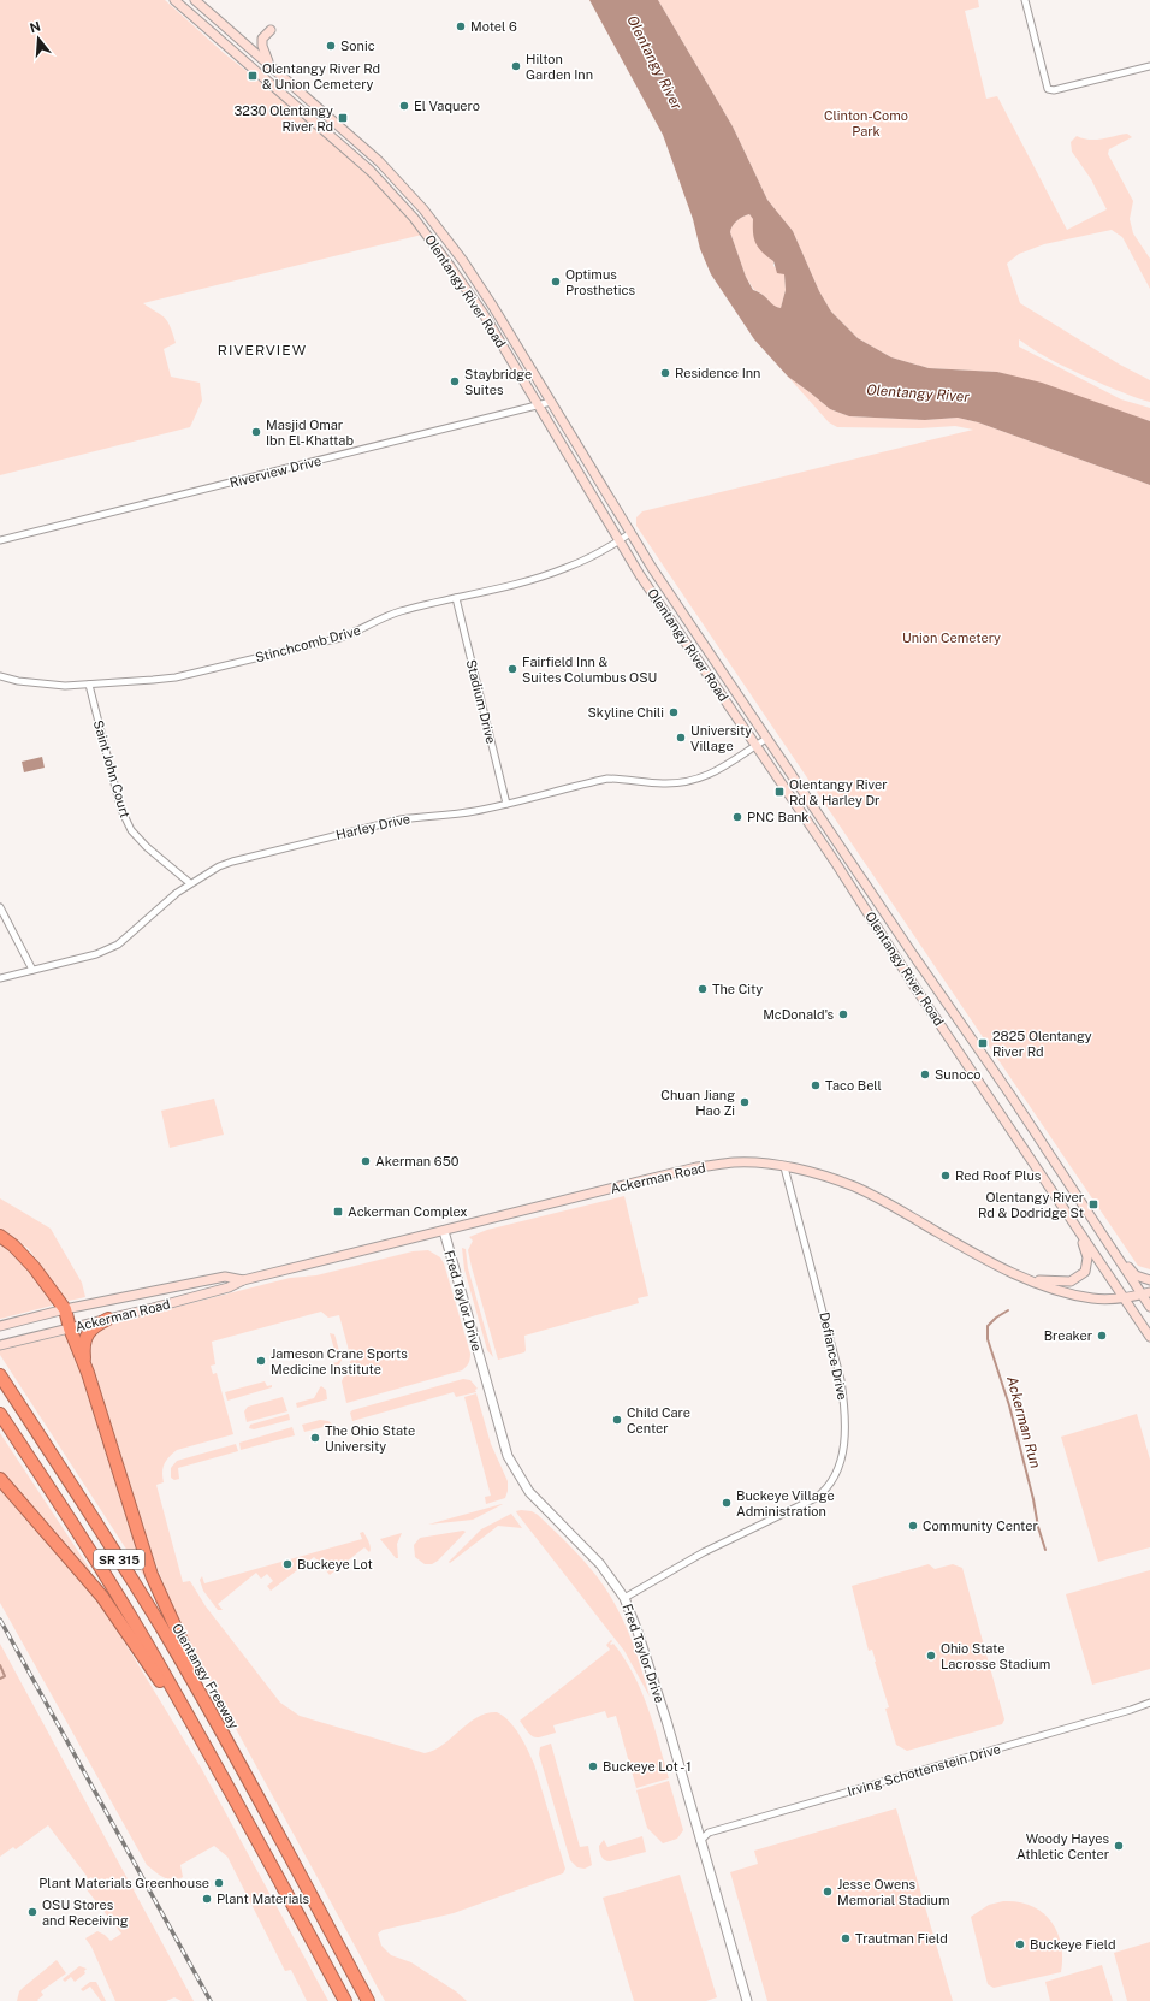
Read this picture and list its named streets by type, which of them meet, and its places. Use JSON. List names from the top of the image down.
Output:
{
  "streets": {
    "highway": ["SR 315", "Olentangy Freeway"],
    "main road": ["Olentangy River Road", "Ackerman Road"],
    "street": [
      "Riverview Drive",
      "Stinchcomb Drive",
      "Stadium Drive",
      "Saint John Court",
      "Harley Drive",
      "Fred Taylor Drive",
      "Defiance Drive",
      "Irving Schottenstein Drive"
    ]
  },
  "crossings": [
    ["Olentangy River Road", "Riverview Drive"],
    ["Olentangy River Road", "Stinchcomb Drive"],
    ["Olentangy River Road", "Harley Drive"],
    ["Olentangy River Road", "Ackerman Road"],
    ["Stinchcomb Drive", "Stadium Drive"],
    ["Stinchcomb Drive", "Saint John Court"],
    ["Stadium Drive", "Harley Drive"],
    ["Saint John Court", "Harley Drive"],
    ["Ackerman Road", "Fred Taylor Drive"],
    ["Ackerman Road", "Defiance Drive"],
    ["Fred Taylor Drive", "Defiance Drive"],
    ["Fred Taylor Drive", "Irving Schottenstein Drive"]
  ],
  "districts": ["RIVERVIEW"],
  "water": ["Olentangy River", "Ackerman Run"],
  "parks": ["Clinton-Como Park", "Union Cemetery"],
  "places": {
    "other": [
      "Motel 6",
      "Sonic",
      "Hilton Garden Inn",
      "El Vaquero",
      "Optimus Prosthetics",
      "Residence Inn",
      "Staybridge Suites",
      "Masjid Omar Ibn El-Khattab",
      "Fairfield Inn & Suites Columbus OSU",
      "Skyline Chili",
      "University Village",
      "PNC Bank",
      "The City",
      "McDonald's",
      "Sunoco",
      "Taco Bell",
      "Chuan Jiang Hao Zi",
      "Akerman 650",
      "Red Roof Plus",
      "Breaker",
      "Jameson Crane Sports Medicine Institute",
      "Child Care Center",
      "The Ohio State University",
      "Buckeye Village Administration",
      "Community Center",
      "Buckeye Lot",
      "Ohio State Lacrosse Stadium",
      "Buckeye Lot - 1",
      "Woody Hayes Athletic Center",
      "Plant Materials Greenhouse",
      "Jesse Owens Memorial Stadium",
      "Plant Materials",
      "OSU Stores and Receiving",
      "Trautman Field",
      "Buckeye Field"
    ],
    "transit": [
      "Olentangy River Rd & Union Cemetery",
      "3230 Olentangy River Rd",
      "Olentangy River Rd & Harley Dr",
      "2825 Olentangy River Rd",
      "Olentangy River Rd & Dodridge St",
      "Ackerman Complex"
    ]
  },
  "north": "top"
}
